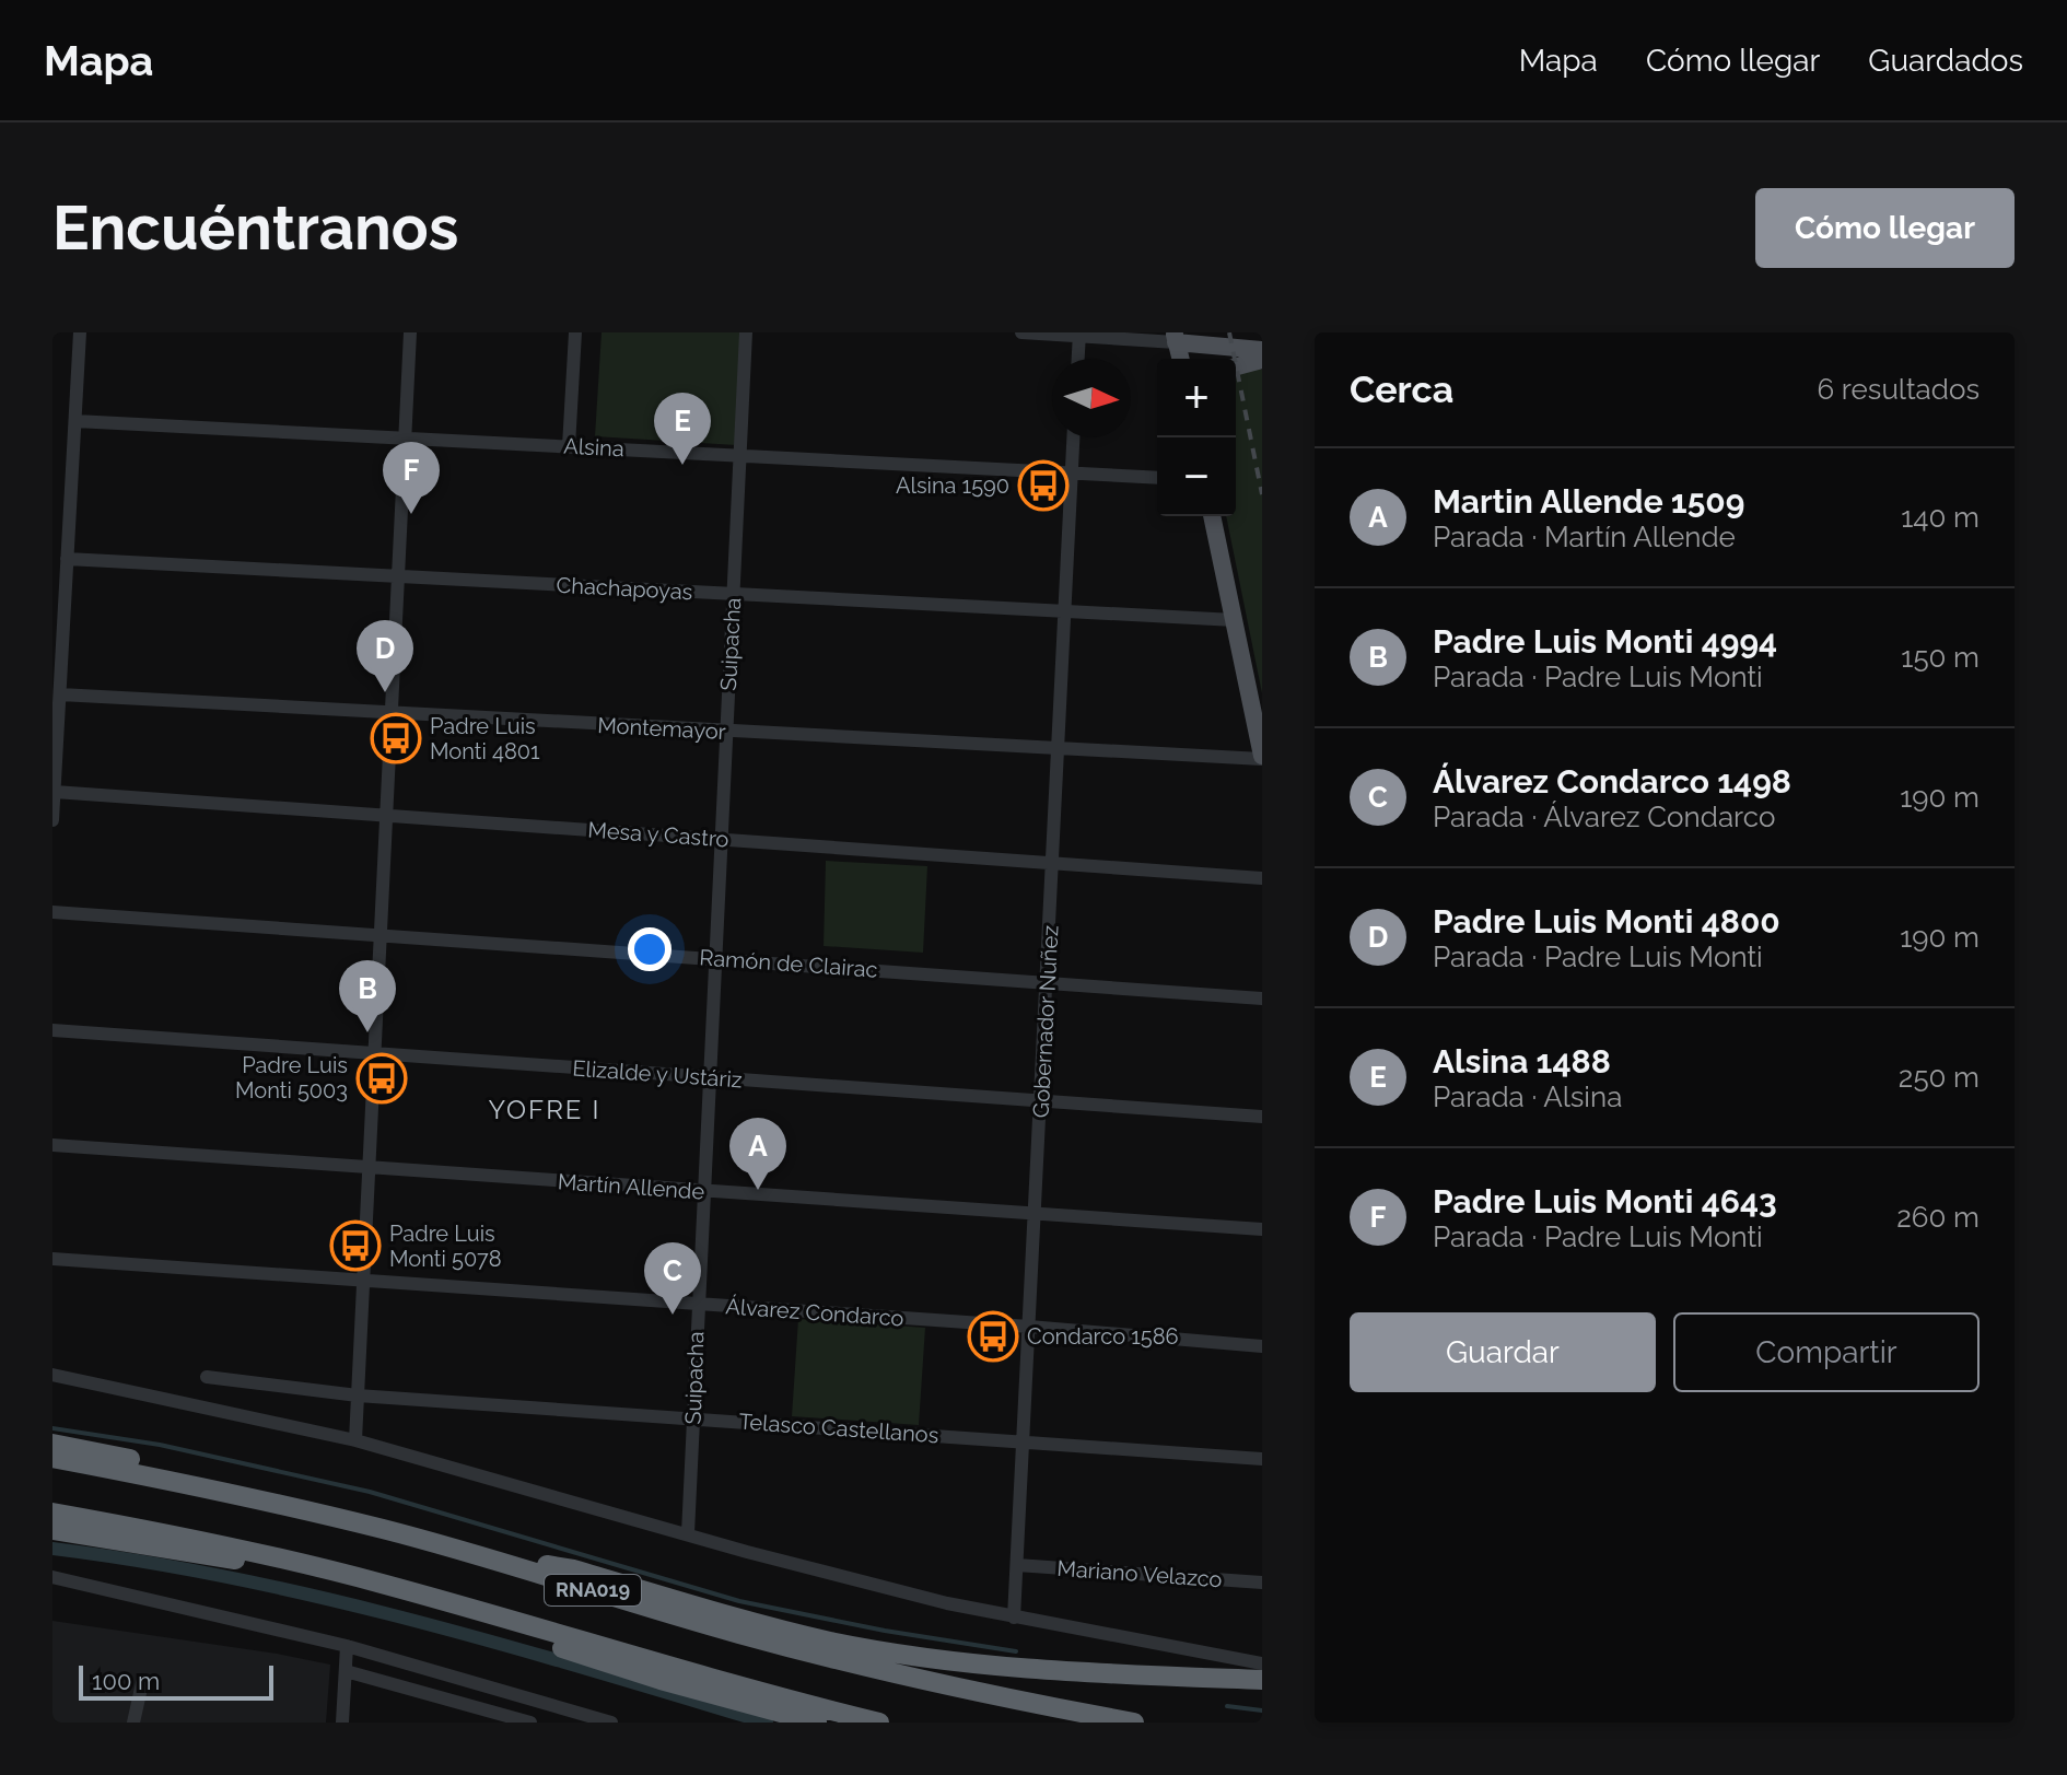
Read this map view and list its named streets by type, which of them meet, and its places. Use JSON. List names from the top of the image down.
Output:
{
  "streets": {
    "highway": ["RNA019"],
    "street": [
      "Alsina",
      "Chachapoyas",
      "Suipacha",
      "Montemayor",
      "Mesa y Castro",
      "Ramón de Clairac",
      "Gobernador Nuñez",
      "Elizalde y Ustáriz",
      "Martín Allende",
      "Álvarez Condarco",
      "Telasco Castellanos",
      "Mariano Velazco"
    ]
  },
  "crossings": [
    ["Alsina", "Suipacha"],
    ["Alsina", "Gobernador Nuñez"],
    ["Chachapoyas", "Suipacha"],
    ["Chachapoyas", "Gobernador Nuñez"],
    ["Suipacha", "Montemayor"],
    ["Suipacha", "Mesa y Castro"],
    ["Suipacha", "Ramón de Clairac"],
    ["Suipacha", "Elizalde y Ustáriz"],
    ["Suipacha", "Martín Allende"],
    ["Suipacha", "Álvarez Condarco"],
    ["Suipacha", "Telasco Castellanos"],
    ["Montemayor", "Gobernador Nuñez"],
    ["Mesa y Castro", "Gobernador Nuñez"],
    ["Ramón de Clairac", "Gobernador Nuñez"],
    ["Gobernador Nuñez", "Elizalde y Ustáriz"],
    ["Gobernador Nuñez", "Martín Allende"],
    ["Gobernador Nuñez", "Álvarez Condarco"],
    ["Gobernador Nuñez", "Telasco Castellanos"],
    ["Gobernador Nuñez", "Mariano Velazco"]
  ],
  "districts": ["YOFRE I"],
  "places": {
    "bus stop": [
      "Alsina 1590",
      "Padre Luis Monti 4801",
      "Padre Luis Monti 5003",
      "Padre Luis Monti 5078",
      "Condarco 1586"
    ]
  },
  "scale_bar": "100 m",
  "north": "right",
  "page": {
    "header": "Mapa",
    "nav": ["Mapa", "Cómo llegar", "Guardados"],
    "buttons": [
      "Cómo llegar",
      ["Guardar", "Compartir"]
    ],
    "title": "Encuéntranos",
    "heading": ["Cerca", "6 resultados"],
    "map_buttons": ["+", "−"],
    "pins": [
      "E",
      "F",
      "D",
      "B",
      "A",
      "C"
    ],
    "list": [
      {
        "mark": "A",
        "name": "Martin Allende 1509",
        "note": "Parada · Martín Allende",
        "value": "140 m"
      },
      {
        "mark": "B",
        "name": "Padre Luis Monti 4994",
        "note": "Parada · Padre Luis Monti",
        "value": "150 m"
      },
      {
        "mark": "C",
        "name": "Álvarez Condarco 1498",
        "note": "Parada · Álvarez Condarco",
        "value": "190 m"
      },
      {
        "mark": "D",
        "name": "Padre Luis Monti 4800",
        "note": "Parada · Padre Luis Monti",
        "value": "190 m"
      },
      {
        "mark": "E",
        "name": "Alsina 1488",
        "note": "Parada · Alsina",
        "value": "250 m"
      },
      {
        "mark": "F",
        "name": "Padre Luis Monti 4643",
        "note": "Parada · Padre Luis Monti",
        "value": "260 m"
      }
    ],
    "scale": "100 m"
  }
}
